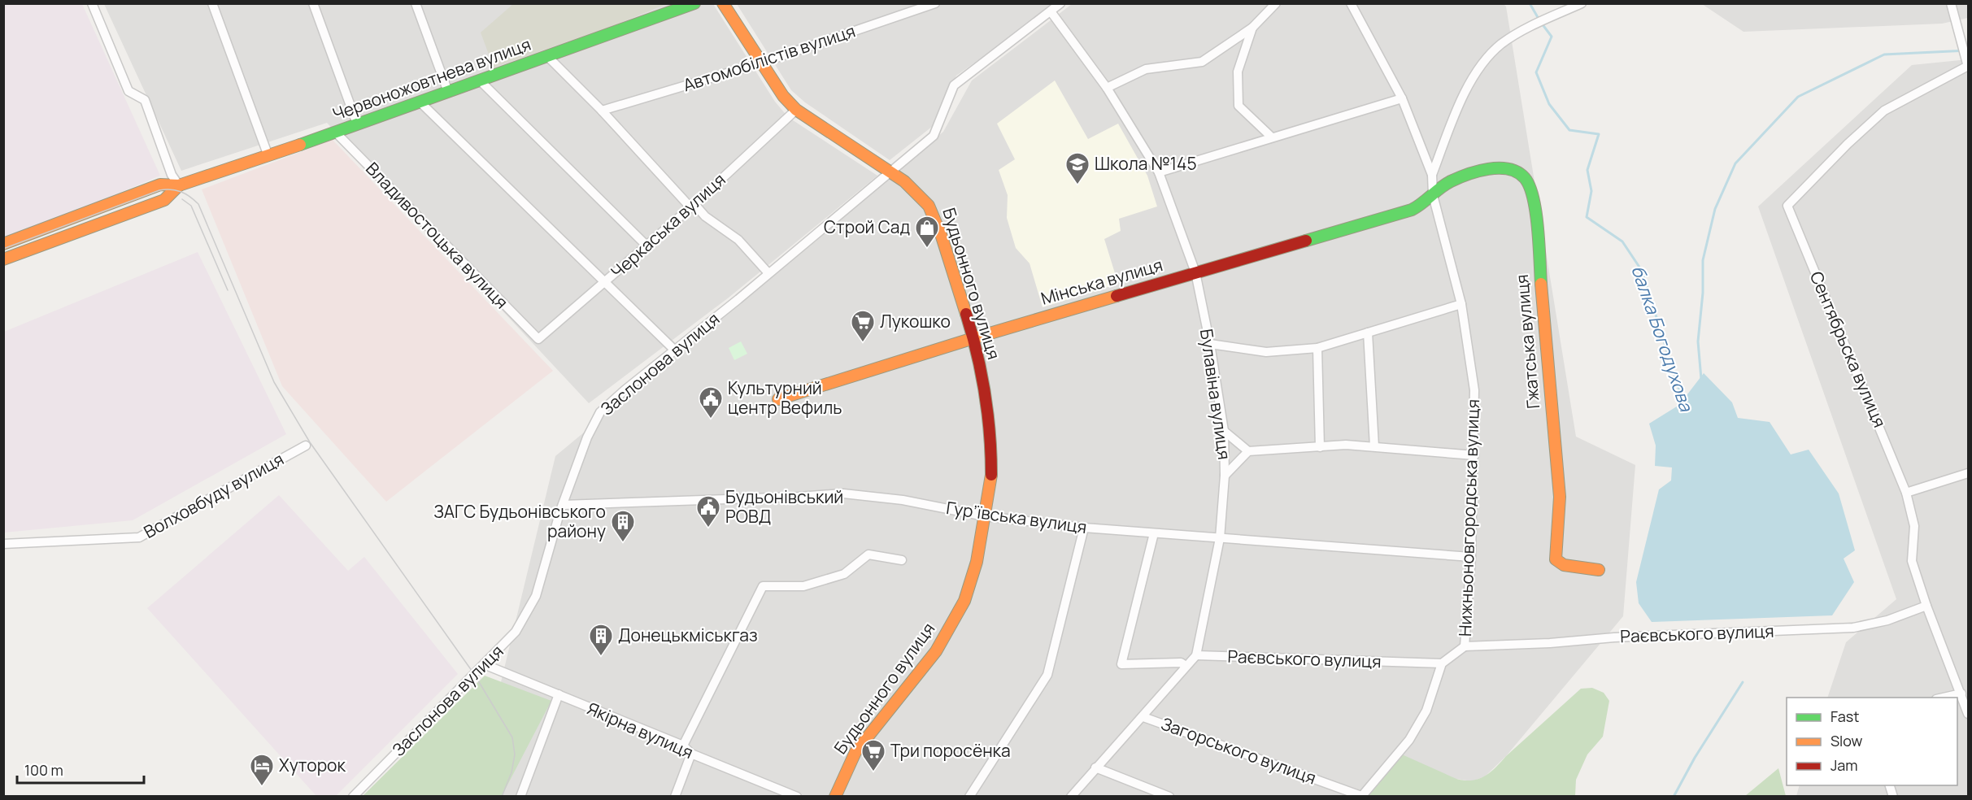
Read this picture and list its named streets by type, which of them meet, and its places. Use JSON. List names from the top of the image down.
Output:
{
  "streets": {
    "main road": [
      "Червоножовтнева вулиця",
      "Мінська вулиця",
      "Будьонного вулиця",
      "Гжатська вулиця"
    ],
    "street": [
      "Автомобілістів вулиця",
      "Черкаська вулиця",
      "Владивостоцька вулиця",
      "Сентябрьска вулиця",
      "Заслонова вулиця",
      "Булавіна вулиця",
      "Волховбуду вулиця",
      "Гур’ївська вулиця",
      "Нижньоновгородська вулиця",
      "Раєвського вулиця",
      "Якірна вулиця",
      "Загорського вулиця"
    ]
  },
  "crossings": [
    ["Автомобілістів вулиця", "Будьонного вулиця"],
    ["Червоножовтнева вулиця", "Владивостоцька вулиця"],
    ["Черкаська вулиця", "Владивостоцька вулиця"],
    ["Черкаська вулиця", "Будьонного вулиця"],
    ["Мінська вулиця", "Будьонного вулиця"],
    ["Мінська вулиця", "Гжатська вулиця"],
    ["Мінська вулиця", "Булавіна вулиця"],
    ["Мінська вулиця", "Нижньоновгородська вулиця"],
    ["Будьонного вулиця", "Заслонова вулиця"],
    ["Будьонного вулиця", "Гур’ївська вулиця"],
    ["Гжатська вулиця", "Нижньоновгородська вулиця"],
    ["Сентябрьска вулиця", "Раєвського вулиця"],
    ["Заслонова вулиця", "Булавіна вулиця"],
    ["Заслонова вулиця", "Гур’ївська вулиця"],
    ["Заслонова вулиця", "Якірна вулиця"],
    ["Булавіна вулиця", "Гур’ївська вулиця"],
    ["Булавіна вулиця", "Раєвського вулиця"],
    ["Гур’ївська вулиця", "Нижньоновгородська вулиця"],
    ["Нижньоновгородська вулиця", "Раєвського вулиця"]
  ],
  "water": ["балка Богодухова"],
  "places": {
    "school or university": ["Школа №145"],
    "shop": ["Строй Сад"],
    "supermarket": ["Лукошко", "Три поросёнка"],
    "public building": ["Культурний центр Вефиль", "Будьонівський РОВД"],
    "building": ["ЗАГС Будьонівського району", "Донецькміськгаз"],
    "hotel": ["Хуторок"]
  },
  "legend": ["Fast", "Slow", "Jam"],
  "scale_bar": "100 m"
}
